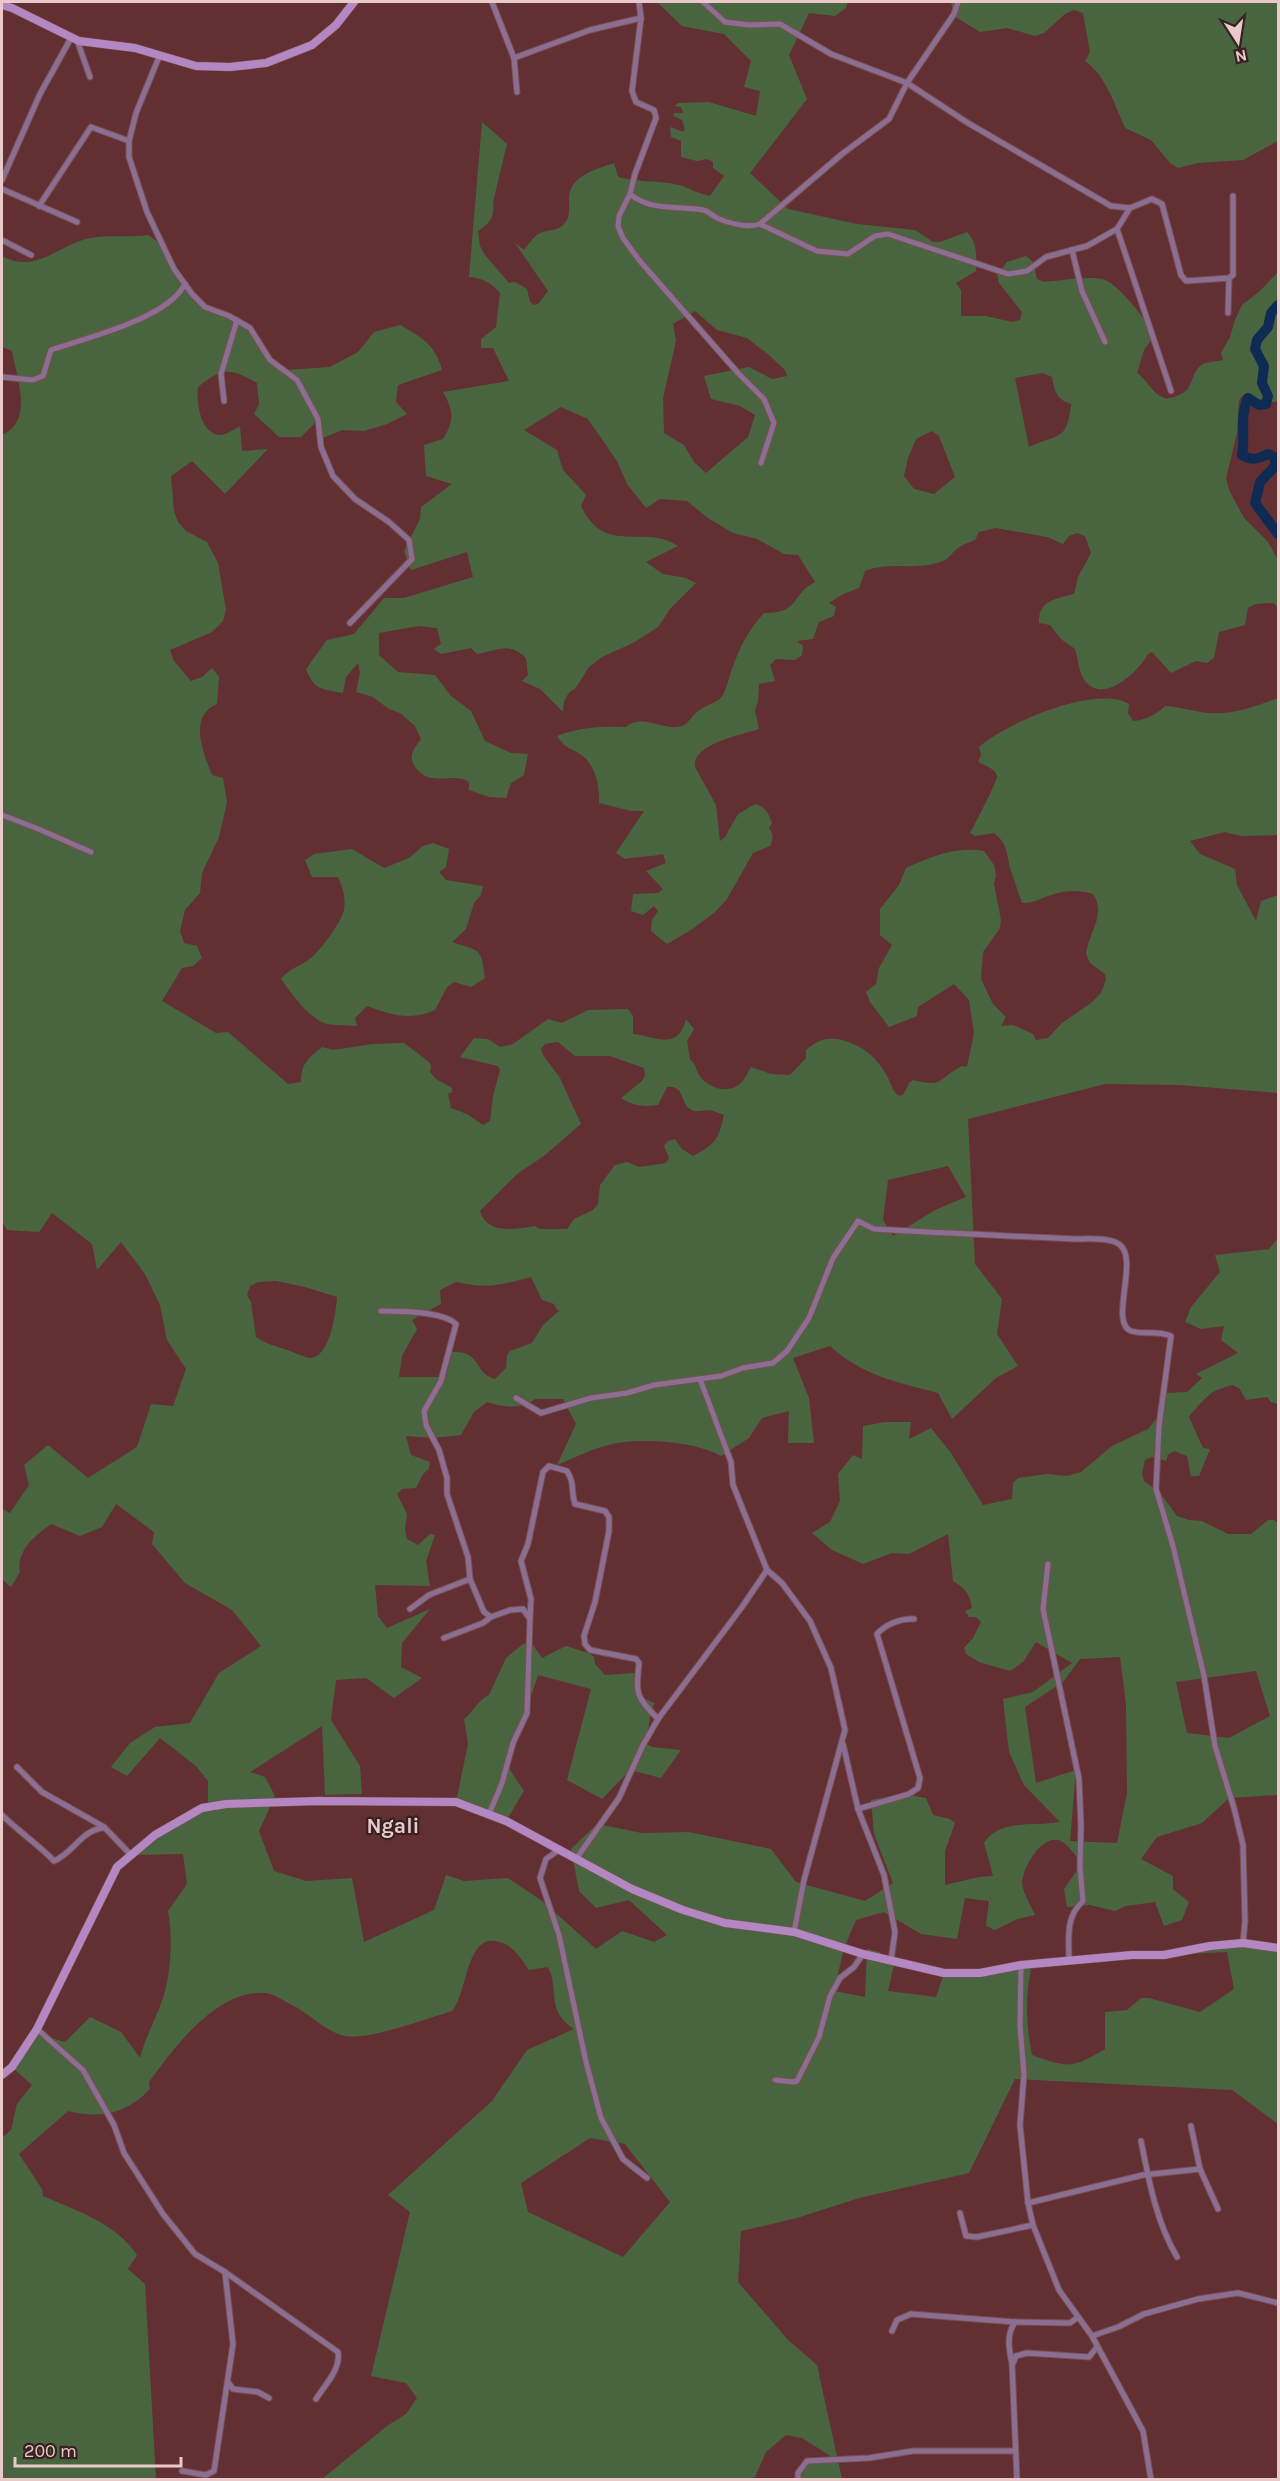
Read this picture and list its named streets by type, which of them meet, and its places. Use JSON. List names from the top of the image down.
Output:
{
  "districts": ["Ngali"],
  "scale_bar": "200 m",
  "north": "bottom"
}
